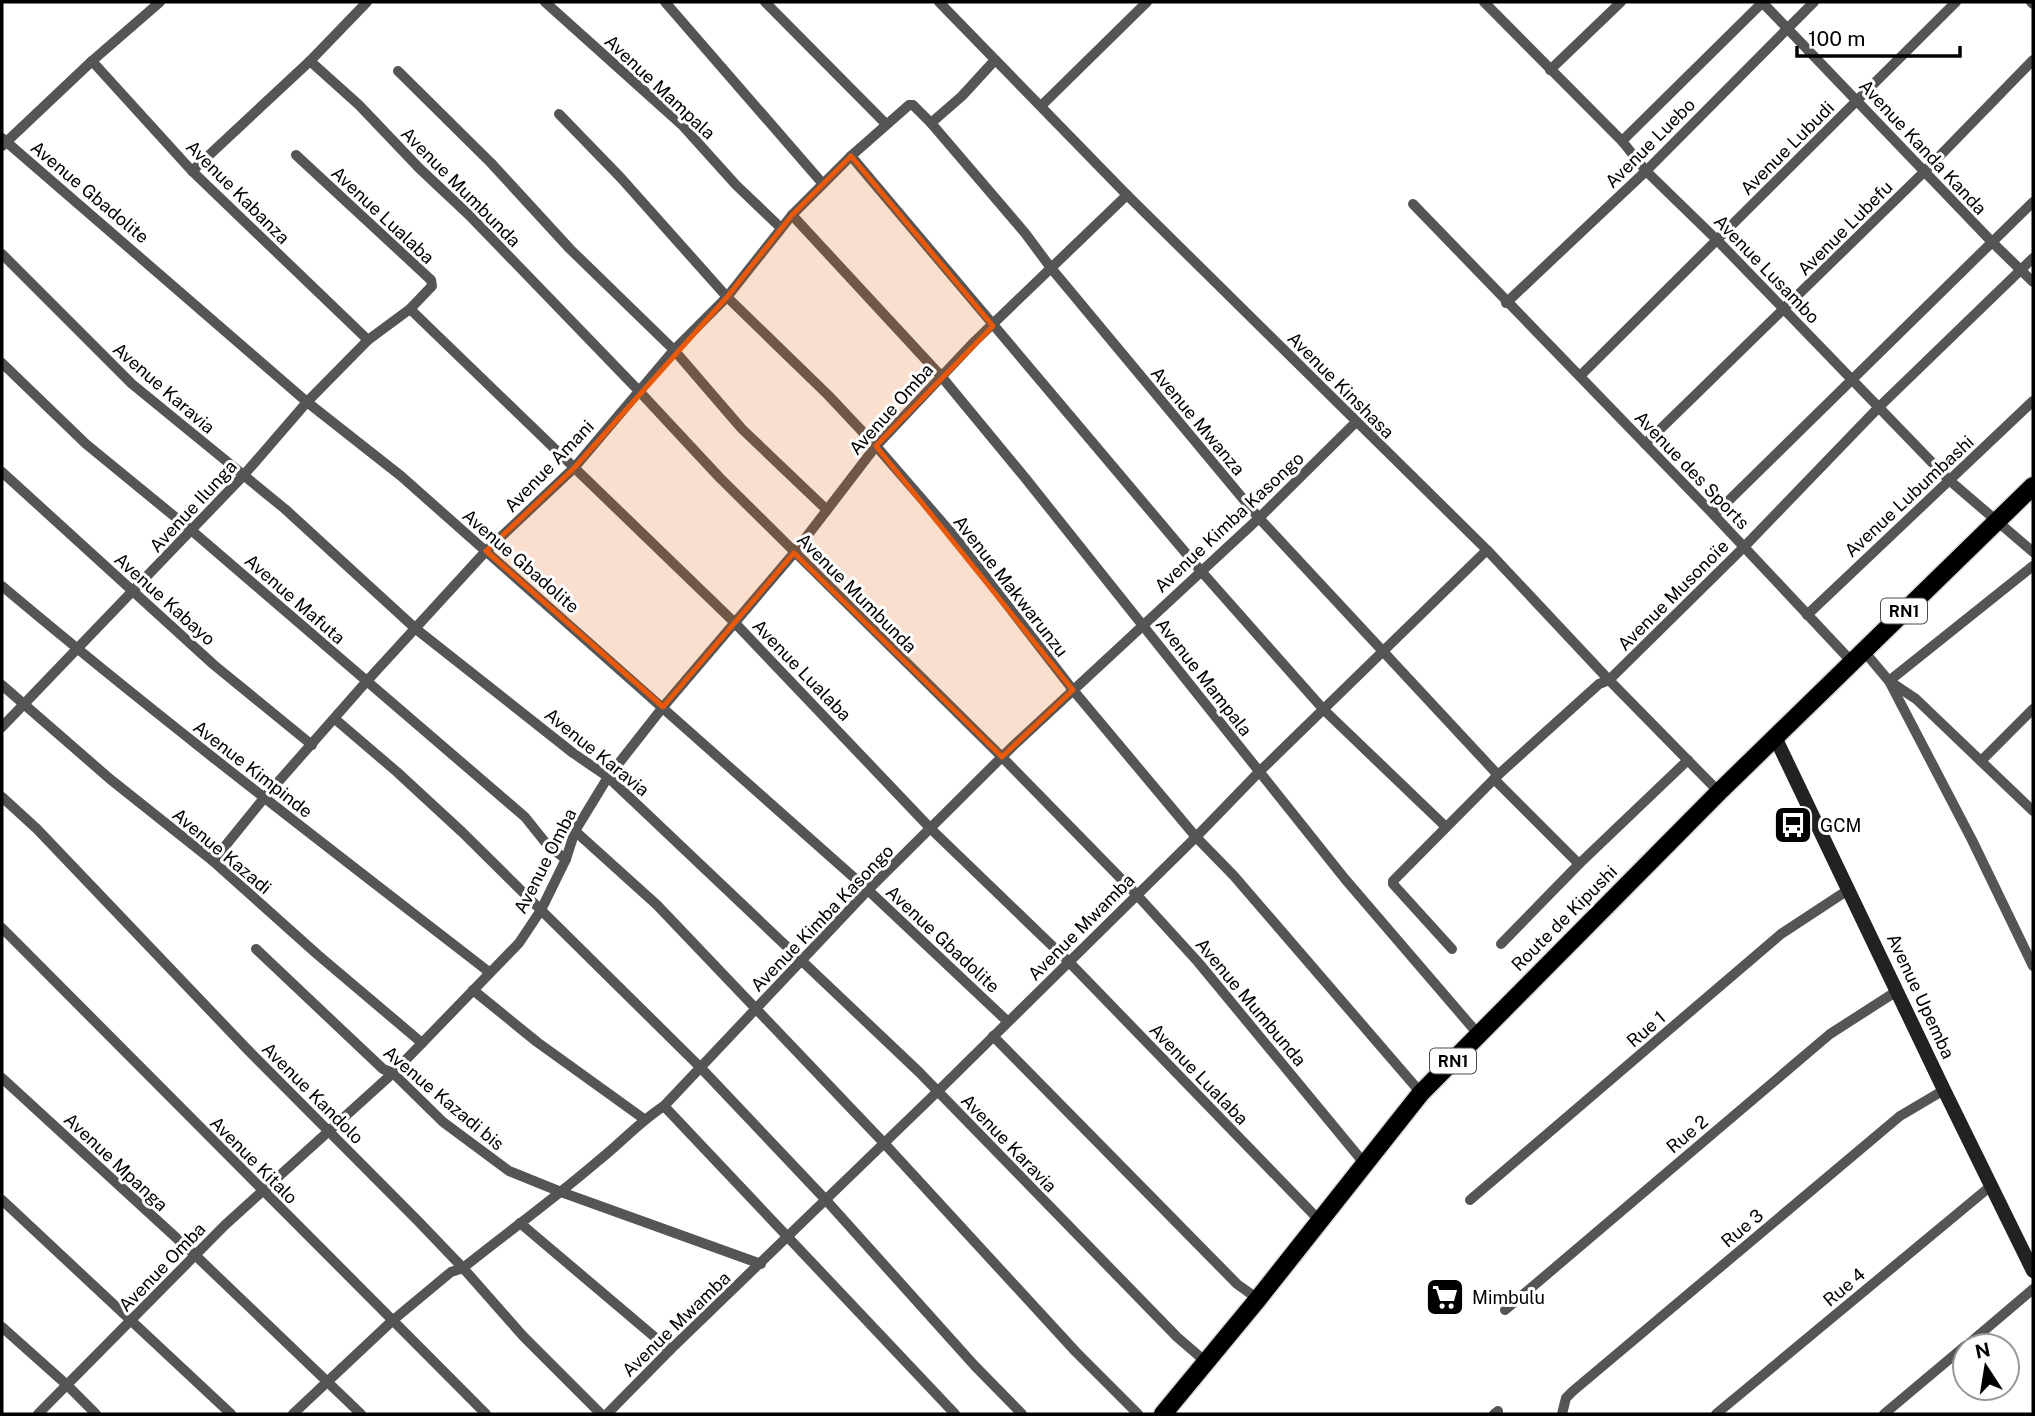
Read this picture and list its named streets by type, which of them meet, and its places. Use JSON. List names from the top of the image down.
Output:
{
  "streets": {
    "highway": ["RN1", "Route de Kipushi"],
    "street": [
      "Avenue Mampala",
      "Avenue Luebo",
      "Avenue Kanda Kanda",
      "Avenue Lubudi",
      "Avenue Mumbunda",
      "Avenue Gbadolite",
      "Avenue Kabanza",
      "Avenue Lualaba",
      "Avenue Lubefu",
      "Avenue Lusambo",
      "Avenue Kinshasa",
      "Avenue Karavia",
      "Avenue Omba",
      "Avenue Mwanza",
      "Avenue Amani",
      "Avenue des Sports",
      "Avenue Lubumbashi",
      "Avenue Ilunga",
      "Avenue Kimba Kasongo",
      "Avenue Makwarunzu",
      "Avenue Musonoïe",
      "Avenue Kabayo",
      "Avenue Mafuta",
      "Avenue Kimpinde",
      "Avenue Kazadi",
      "Avenue Mwamba",
      "Avenue Upemba",
      "Rue 1",
      "Avenue Kandolo",
      "Avenue Kazadi bis",
      "Rue 2",
      "Avenue Kitalo",
      "Avenue Mpanga",
      "Rue 3",
      "Rue 4"
    ]
  },
  "crossings": [
    ["Avenue Mampala", "Avenue Omba"],
    ["Avenue Mampala", "Avenue Amani"],
    ["Avenue Mampala", "Avenue Kimba Kasongo"],
    ["Avenue Mampala", "Route de Kipushi"],
    ["Avenue Mampala", "Avenue Mwamba"],
    ["Avenue Luebo", "Avenue Kanda Kanda"],
    ["Avenue Luebo", "Avenue Lusambo"],
    ["Avenue Luebo", "Avenue des Sports"],
    ["Avenue Kanda Kanda", "Avenue Lubudi"],
    ["Avenue Kanda Kanda", "Avenue Lubefu"],
    ["Avenue Kanda Kanda", "Avenue Musonoïe"],
    ["Avenue Lubudi", "Avenue Lusambo"],
    ["Avenue Lubudi", "Avenue des Sports"],
    ["Avenue Mumbunda", "Avenue Omba"],
    ["Avenue Mumbunda", "Avenue Amani"],
    ["Avenue Mumbunda", "Avenue Kimba Kasongo"],
    ["Avenue Mumbunda", "Route de Kipushi"],
    ["Avenue Mumbunda", "Avenue Mwamba"],
    ["Avenue Gbadolite", "Avenue Omba"],
    ["Avenue Gbadolite", "Avenue Amani"],
    ["Avenue Gbadolite", "Avenue Ilunga"],
    ["Avenue Gbadolite", "Avenue Kimba Kasongo"],
    ["Avenue Gbadolite", "Avenue Mwamba"],
    ["Avenue Kabanza", "Avenue Ilunga"],
    ["Avenue Lualaba", "Avenue Omba"],
    ["Avenue Lualaba", "Avenue Amani"],
    ["Avenue Lualaba", "Avenue Ilunga"],
    ["Avenue Lualaba", "Avenue Kimba Kasongo"],
    ["Avenue Lualaba", "Route de Kipushi"],
    ["Avenue Lualaba", "Avenue Mwamba"],
    ["Avenue Lubefu", "Avenue Lusambo"],
    ["Avenue Lubefu", "Avenue des Sports"],
    ["Avenue Lusambo", "Avenue Lubumbashi"],
    ["Avenue Lusambo", "Avenue Musonoïe"],
    ["Avenue Lusambo", "Route de Kipushi"],
    ["Avenue Kinshasa", "Avenue Omba"],
    ["Avenue Kinshasa", "Avenue Kimba Kasongo"],
    ["Avenue Kinshasa", "Avenue Musonoïe"],
    ["Avenue Kinshasa", "Route de Kipushi"],
    ["Avenue Kinshasa", "Avenue Mwamba"],
    ["Avenue Karavia", "Avenue Omba"],
    ["Avenue Karavia", "Avenue Amani"],
    ["Avenue Karavia", "Avenue Ilunga"],
    ["Avenue Karavia", "Avenue Kimba Kasongo"],
    ["Avenue Karavia", "Route de Kipushi"],
    ["Avenue Karavia", "Avenue Mwamba"],
    ["Avenue Omba", "Avenue Mwanza"],
    ["Avenue Omba", "Avenue Makwarunzu"],
    ["Avenue Omba", "Avenue Mafuta"],
    ["Avenue Omba", "Avenue Kimpinde"],
    ["Avenue Omba", "Avenue Kazadi"],
    ["Avenue Omba", "Avenue Kandolo"],
    ["Avenue Omba", "Avenue Kazadi bis"],
    ["Avenue Omba", "Avenue Kitalo"],
    ["Avenue Omba", "Avenue Mpanga"],
    ["Avenue Mwanza", "Avenue Amani"],
    ["Avenue Mwanza", "Avenue Kimba Kasongo"],
    ["Avenue Mwanza", "Avenue Musonoïe"],
    ["Avenue Mwanza", "Avenue Mwamba"],
    ["Avenue Amani", "Avenue Makwarunzu"],
    ["Avenue Amani", "Avenue Kabayo"],
    ["Avenue Amani", "Avenue Mafuta"],
    ["Avenue Amani", "Avenue Kimpinde"],
    ["Avenue Amani", "Avenue Kazadi"],
    ["Avenue des Sports", "Avenue Lubumbashi"],
    ["Avenue des Sports", "Avenue Musonoïe"],
    ["Avenue des Sports", "Route de Kipushi"],
    ["Avenue Ilunga", "Avenue Kabayo"],
    ["Avenue Ilunga", "Avenue Mafuta"],
    ["Avenue Ilunga", "Avenue Kimpinde"],
    ["Avenue Ilunga", "Avenue Kazadi"],
    ["Avenue Kimba Kasongo", "Avenue Makwarunzu"],
    ["Avenue Kimba Kasongo", "Avenue Kandolo"],
    ["Avenue Kimba Kasongo", "Avenue Kazadi bis"],
    ["Avenue Kimba Kasongo", "Avenue Kitalo"],
    ["Avenue Kimba Kasongo", "Avenue Mpanga"],
    ["Avenue Makwarunzu", "Route de Kipushi"],
    ["Avenue Makwarunzu", "Avenue Mwamba"],
    ["Route de Kipushi", "Avenue Upemba"],
    ["Avenue Mwamba", "Avenue Kazadi bis"],
    ["Avenue Upemba", "Rue 1"],
    ["Avenue Upemba", "Rue 2"],
    ["Avenue Upemba", "Rue 3"],
    ["Avenue Upemba", "Rue 4"]
  ],
  "places": {
    "bus stop": ["GCM"],
    "supermarket": ["Mimbulu"]
  },
  "scale_bar": "100 m",
  "north": "top"
}
